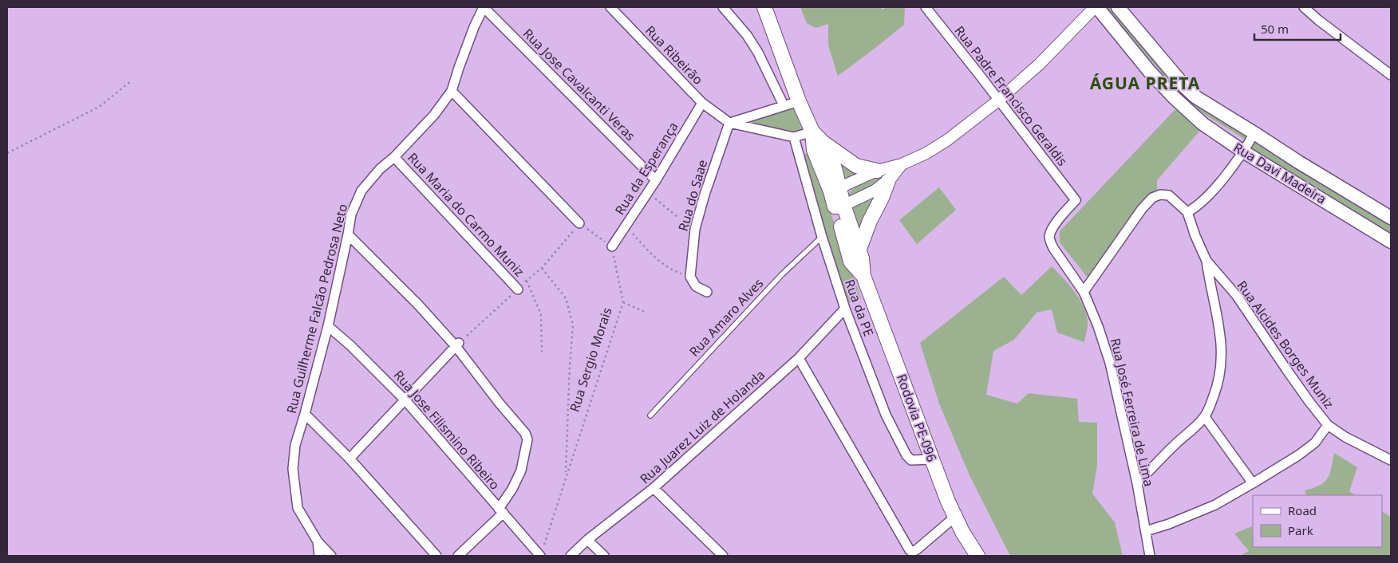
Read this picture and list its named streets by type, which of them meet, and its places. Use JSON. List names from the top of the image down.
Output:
{
  "streets": {
    "main road": ["Rua Davi Madeira", "Rodovia PE-096"],
    "street": [
      "Rua Ribeirão",
      "Rua Jose Cavalcanti Veras",
      "Rua Padre Francisco Geraldis",
      "Rua da Esperança",
      "Rua do Saae",
      "Rua Maria do Carmo Muniz",
      "Rua da PE",
      "Rua Guilherme Falcão Pedrosa Neto",
      "Rua Alcides Borges Muniz",
      "Rua José Ferreira de Lima",
      "Rua Juarez Luiz de Holanda",
      "Rua Jose Filismino Ribeiro"
    ],
    "lane": ["Rua Amaro Alves"],
    "path": ["Rua Sergio Morais"]
  },
  "crossings": [
    ["Rua Ribeirão", "Rua da Esperança"],
    ["Rua Ribeirão", "Rua do Saae"],
    ["Rua Jose Cavalcanti Veras", "Rua da Esperança"],
    ["Rua Jose Cavalcanti Veras", "Rua Guilherme Falcão Pedrosa Neto"],
    ["Rua Padre Francisco Geraldis", "Rua José Ferreira de Lima"],
    ["Rua da Esperança", "Rua Sergio Morais"],
    ["Rua Maria do Carmo Muniz", "Rua Guilherme Falcão Pedrosa Neto"],
    ["Rua da PE", "Rua Amaro Alves"],
    ["Rua da PE", "Rodovia PE-096"],
    ["Rua da PE", "Rua Juarez Luiz de Holanda"],
    ["Rua Guilherme Falcão Pedrosa Neto", "Rua Jose Filismino Ribeiro"],
    ["Rua Sergio Morais", "Rua Jose Filismino Ribeiro"]
  ],
  "districts": ["ÁGUA PRETA"],
  "legend": ["Road", "Park"],
  "scale_bar": "50 m"
}
